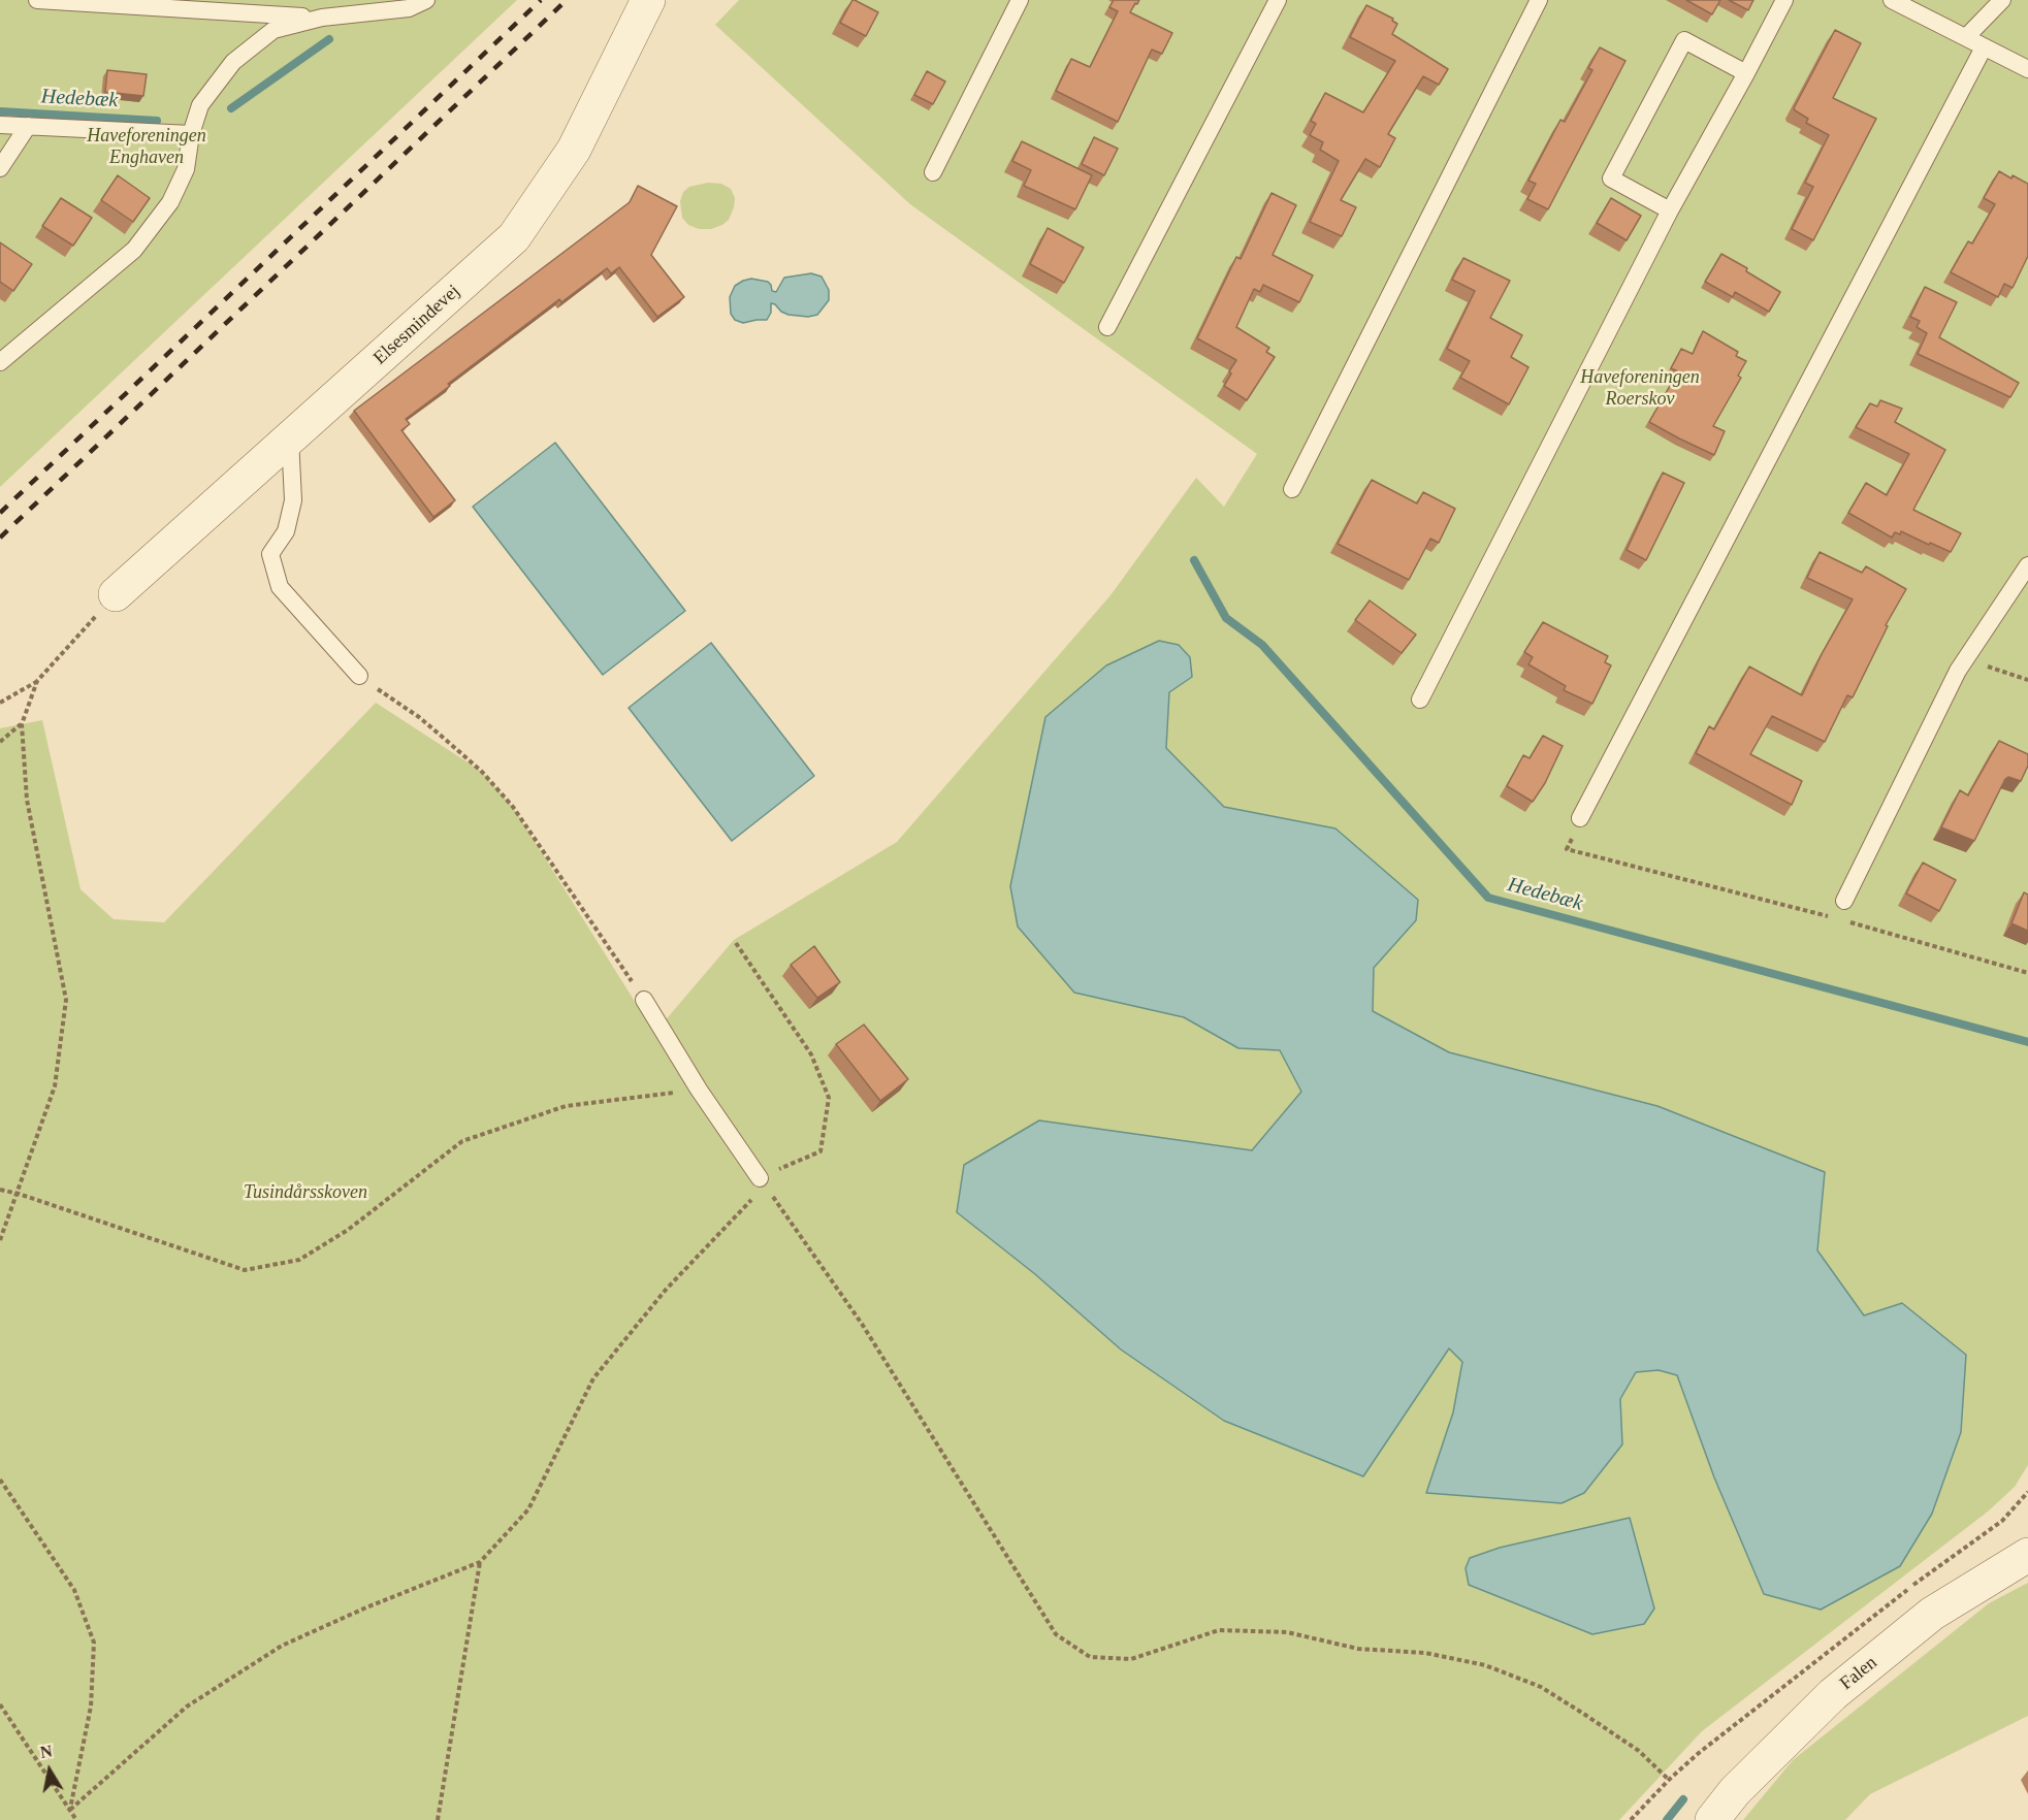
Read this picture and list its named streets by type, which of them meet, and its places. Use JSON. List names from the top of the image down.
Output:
{
  "streets": {
    "street": ["Elsesmindevej", "Falen"]
  },
  "water": ["Hedebæk"],
  "parks": ["Haveforeningen Enghaven", "Haveforeningen Roerskov", "Tusindårsskoven"],
  "north": "top"
}
